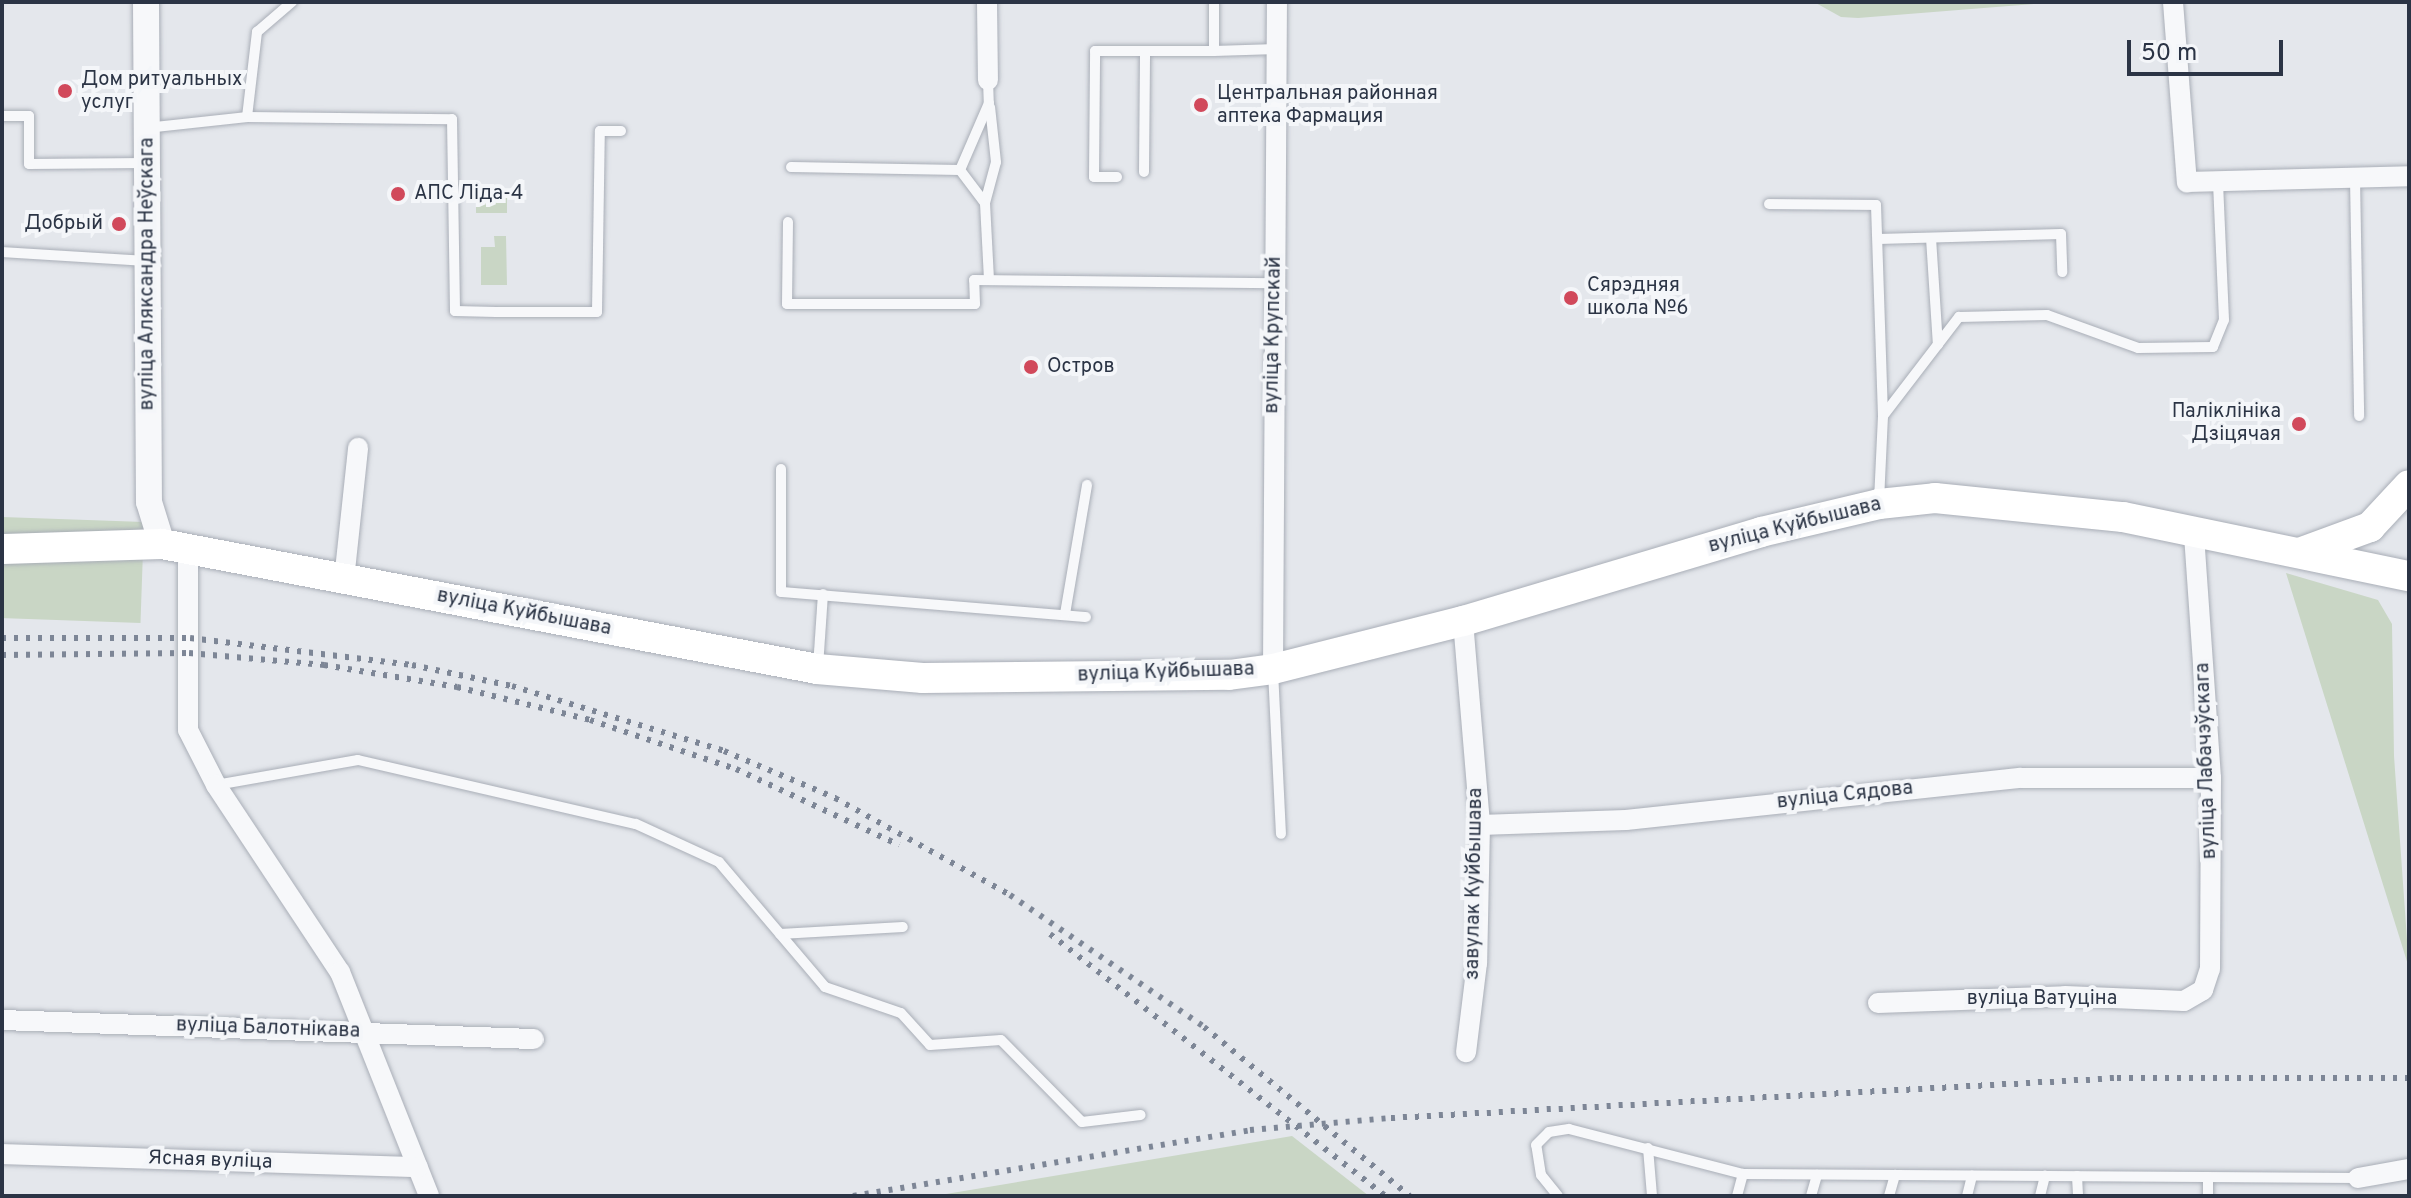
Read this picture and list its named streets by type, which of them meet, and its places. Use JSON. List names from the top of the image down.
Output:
{
  "streets": {
    "main road": ["вуліца Куйбышава"],
    "street": [
      "вуліца Аляксандра Неўскага",
      "вуліца Крупскай",
      "вуліца Лабачэўскага",
      "вуліца Сядова",
      "завулак Куйбышава",
      "вуліца Ватуціна",
      "вуліца Балотнікава",
      "Ясная вуліца"
    ]
  },
  "crossings": [
    ["вуліца Аляксандра Неўскага", "вуліца Куйбышава"],
    ["вуліца Аляксандра Неўскага", "вуліца Балотнікава"],
    ["вуліца Аляксандра Неўскага", "Ясная вуліца"],
    ["вуліца Крупскай", "вуліца Куйбышава"],
    ["вуліца Куйбышава", "вуліца Лабачэўскага"],
    ["вуліца Куйбышава", "завулак Куйбышава"],
    ["вуліца Лабачэўскага", "вуліца Сядова"],
    ["вуліца Лабачэўскага", "вуліца Ватуціна"],
    ["вуліца Сядова", "завулак Куйбышава"]
  ],
  "places": [
    "Дом ритуальных услуг",
    "Центральная районная аптека Фармация",
    "АПС Ліда-4",
    "Добрый",
    "Сярэдняя школа №6",
    "Остров",
    "Паліклініка Дзіцячая"
  ],
  "scale_bar": "50 m"
}
